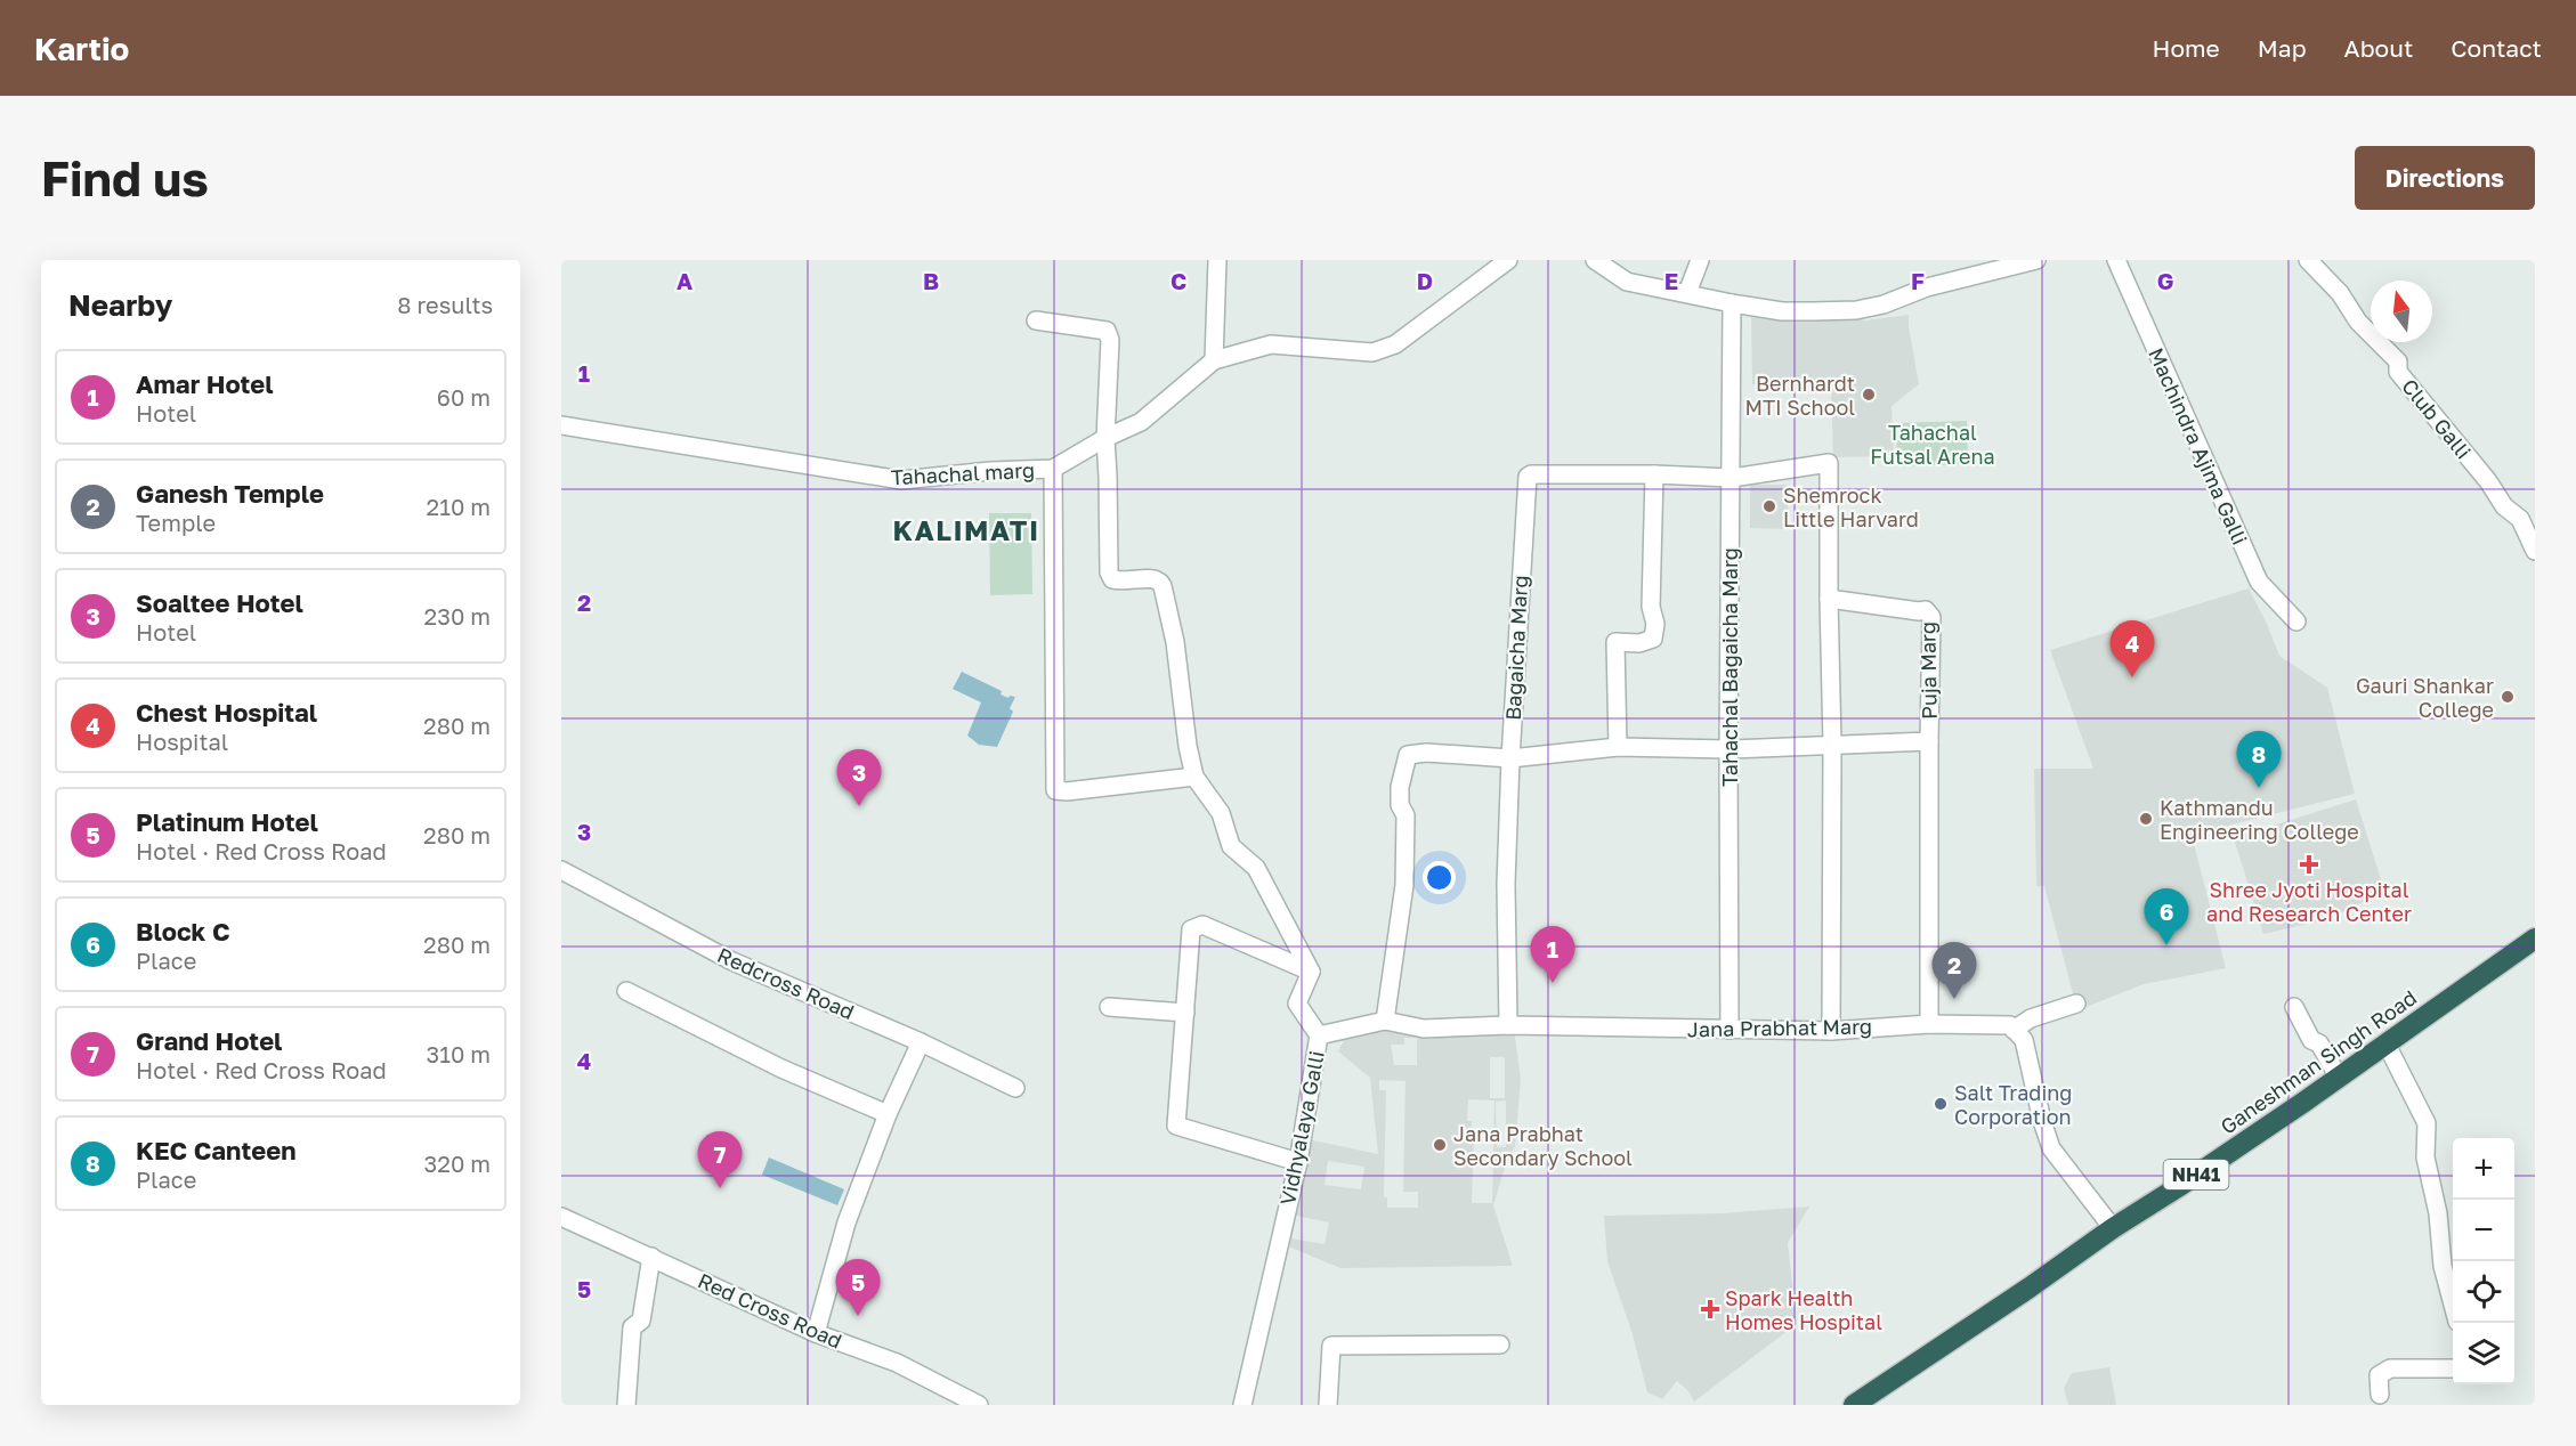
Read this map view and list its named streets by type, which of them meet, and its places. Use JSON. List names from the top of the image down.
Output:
{
  "streets": {
    "highway": ["Ganeshman Singh Road", "NH41"],
    "street": [
      "Club Galli",
      "Machindra Ajima Galli",
      "Tahachal marg",
      "Bagaicha Marg",
      "Tahachal Bagaicha Marg",
      "Puja Marg",
      "Redcross Road",
      "Jana Prabhat Marg",
      "Vidhyalaya Galli",
      "Red Cross Road"
    ]
  },
  "crossings": [
    ["Bagaicha Marg", "Tahachal Bagaicha Marg"],
    ["Bagaicha Marg", "Jana Prabhat Marg"],
    ["Tahachal Bagaicha Marg", "Jana Prabhat Marg"],
    ["Puja Marg", "Jana Prabhat Marg"],
    ["Jana Prabhat Marg", "Vidhyalaya Galli"]
  ],
  "districts": ["KALIMATI"],
  "parks": ["Tahachal Futsal Arena"],
  "places": {
    "other": [
      "Bernhardt MTI School",
      "Shemrock Little Harvard",
      "Gauri Shankar College",
      "Kathmandu Engineering College",
      "Salt Trading Corporation",
      "Jana Prabhat Secondary School"
    ],
    "health": ["Shree Jyoti Hospital and Research Center", "Spark Health Homes Hospital"]
  },
  "north": "top",
  "page": {
    "header": "Kartio",
    "nav": [
      "Home",
      "Map",
      "About",
      "Contact"
    ],
    "buttons": "Directions",
    "title": "Find us",
    "heading": ["Nearby", "8 results"],
    "list": [
      {
        "mark": "1",
        "name": "Amar Hotel",
        "note": "Hotel",
        "value": "60 m"
      },
      {
        "mark": "2",
        "name": "Ganesh Temple",
        "note": "Temple",
        "value": "210 m"
      },
      {
        "mark": "3",
        "name": "Soaltee Hotel",
        "note": "Hotel",
        "value": "230 m"
      },
      {
        "mark": "4",
        "name": "Chest Hospital",
        "note": "Hospital",
        "value": "280 m"
      },
      {
        "mark": "5",
        "name": "Platinum Hotel",
        "note": "Hotel · Red Cross Road",
        "value": "280 m"
      },
      {
        "mark": "6",
        "name": "Block C",
        "note": "Place",
        "value": "280 m"
      },
      {
        "mark": "7",
        "name": "Grand Hotel",
        "note": "Hotel · Red Cross Road",
        "value": "310 m"
      },
      {
        "mark": "8",
        "name": "KEC Canteen",
        "note": "Place",
        "value": "320 m"
      }
    ],
    "pins": [
      "4",
      "8",
      "3",
      "6",
      "1",
      "2",
      "7",
      "5"
    ],
    "map_buttons": ["+", "−"]
  },
  "grid": {
    "columns": [
      "A",
      "B",
      "C",
      "D",
      "E",
      "F",
      "G"
    ],
    "rows": [
      "1",
      "2",
      "3",
      "4",
      "5"
    ]
  }
}
